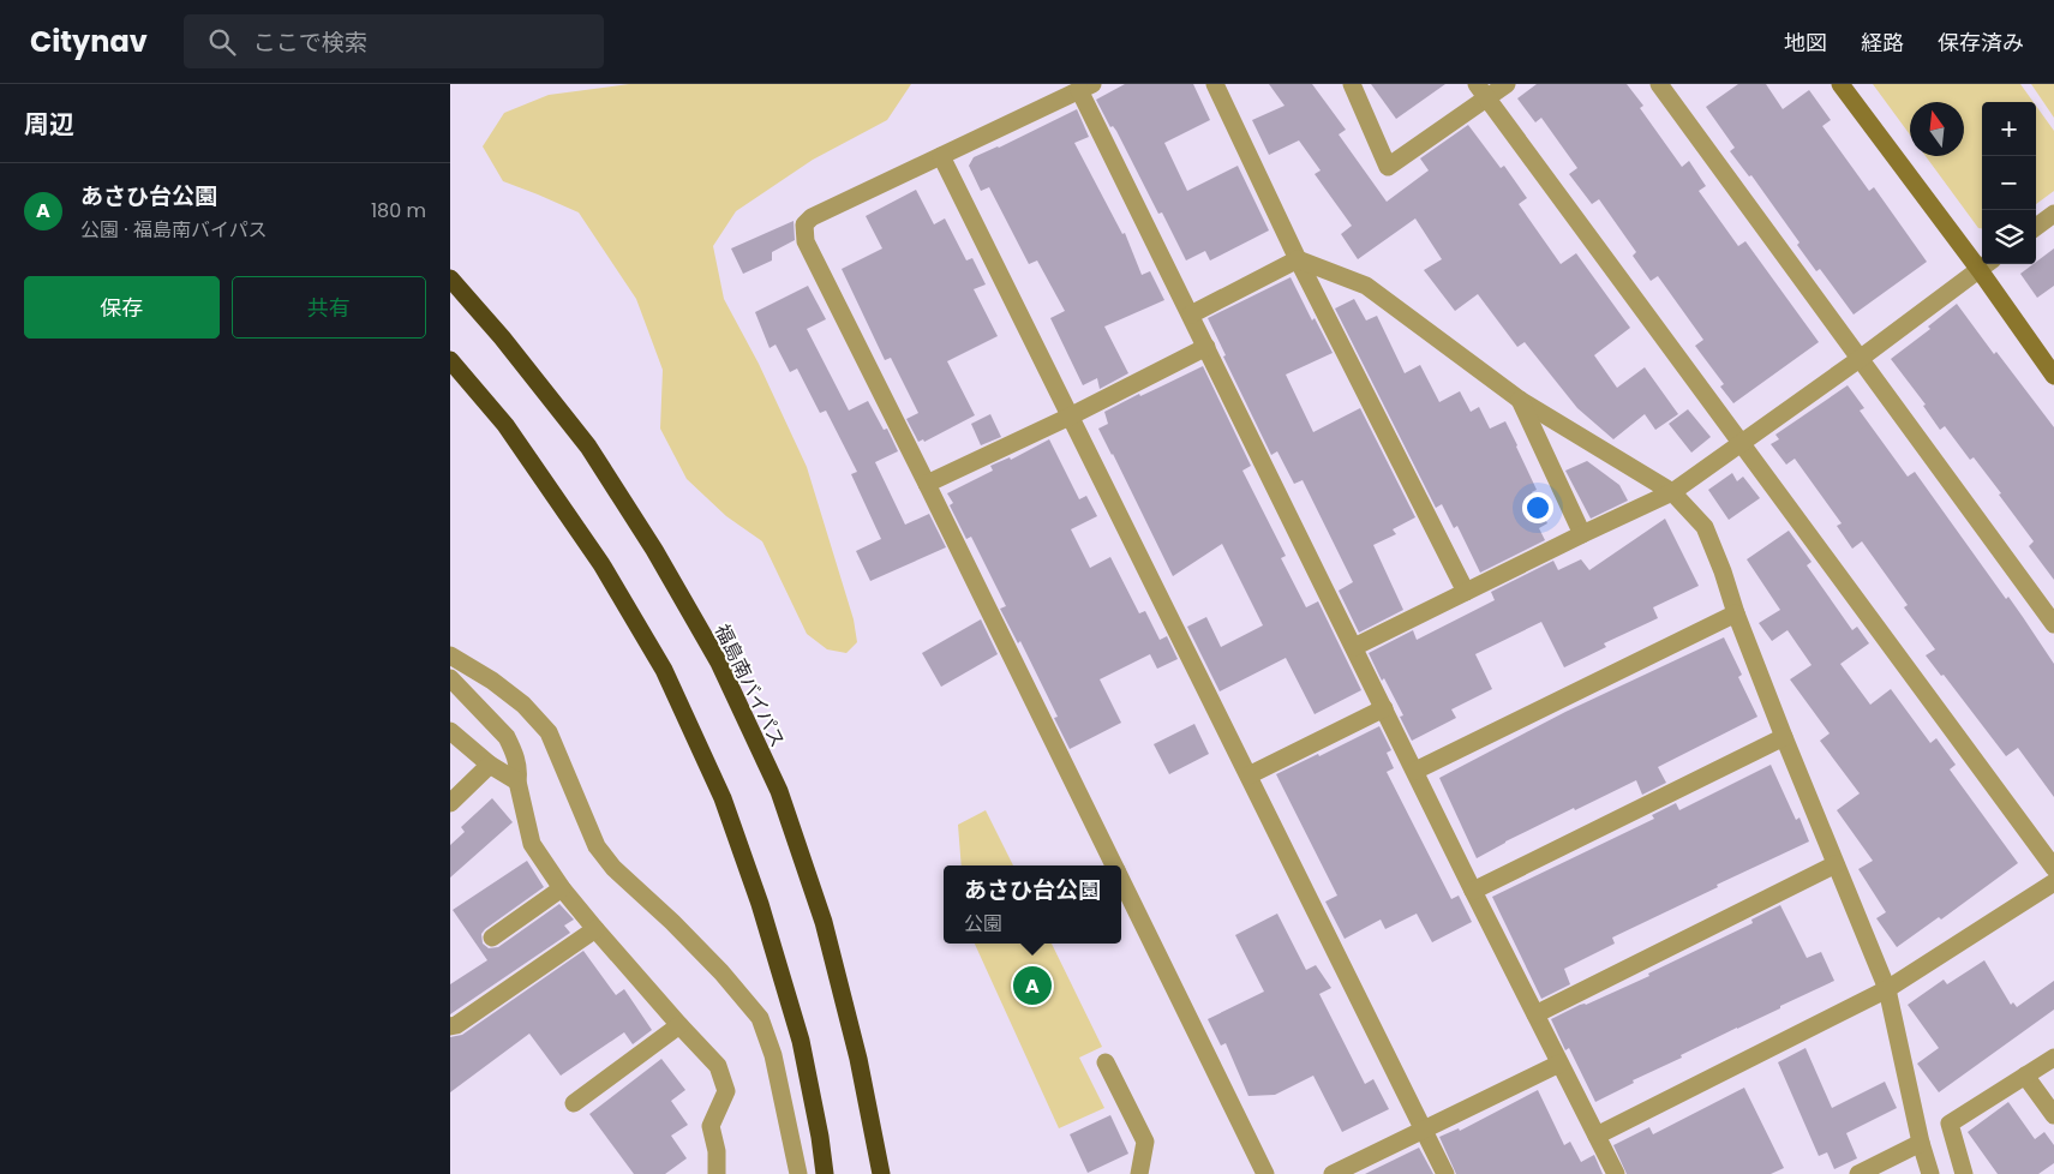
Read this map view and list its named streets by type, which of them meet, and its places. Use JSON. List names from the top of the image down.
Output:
{
  "streets": {
    "highway": ["福島南バイパス"]
  },
  "north": "top",
  "page": {
    "header": "Citynav",
    "search": "ここで検索",
    "nav": ["地図", "経路", "保存済み"],
    "heading": "周辺",
    "map_buttons": ["+", "−"],
    "list": [
      {
        "mark": "A",
        "name": "あさひ台公園",
        "note": "公園 · 福島南バイパス",
        "value": "180 m"
      }
    ],
    "buttons": ["保存", "共有"],
    "popup": ["あさひ台公園", "公園"],
    "pins": "A"
  }
}
